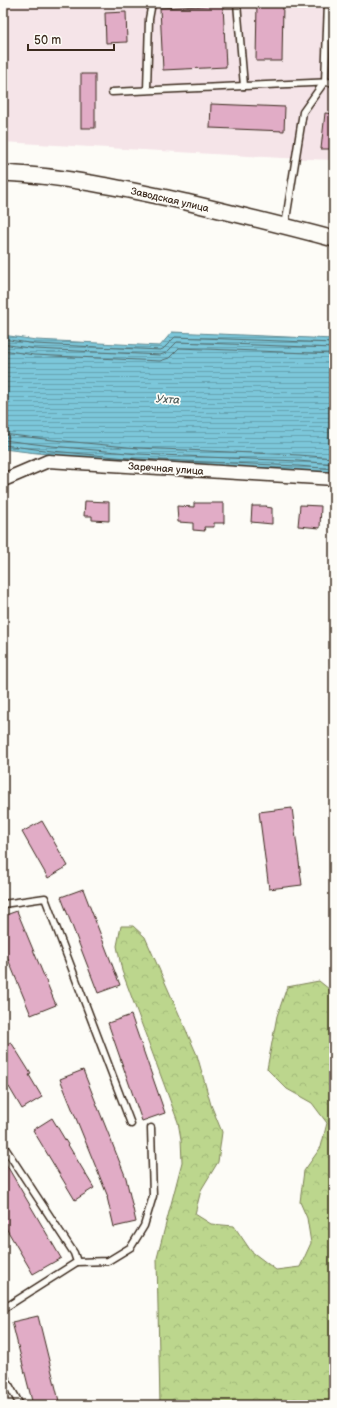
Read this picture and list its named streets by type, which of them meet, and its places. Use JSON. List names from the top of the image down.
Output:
{
  "streets": {
    "street": ["Заводская улица", "Заречная улица"]
  },
  "water": ["Ухта"],
  "scale_bar": "50 m"
}
